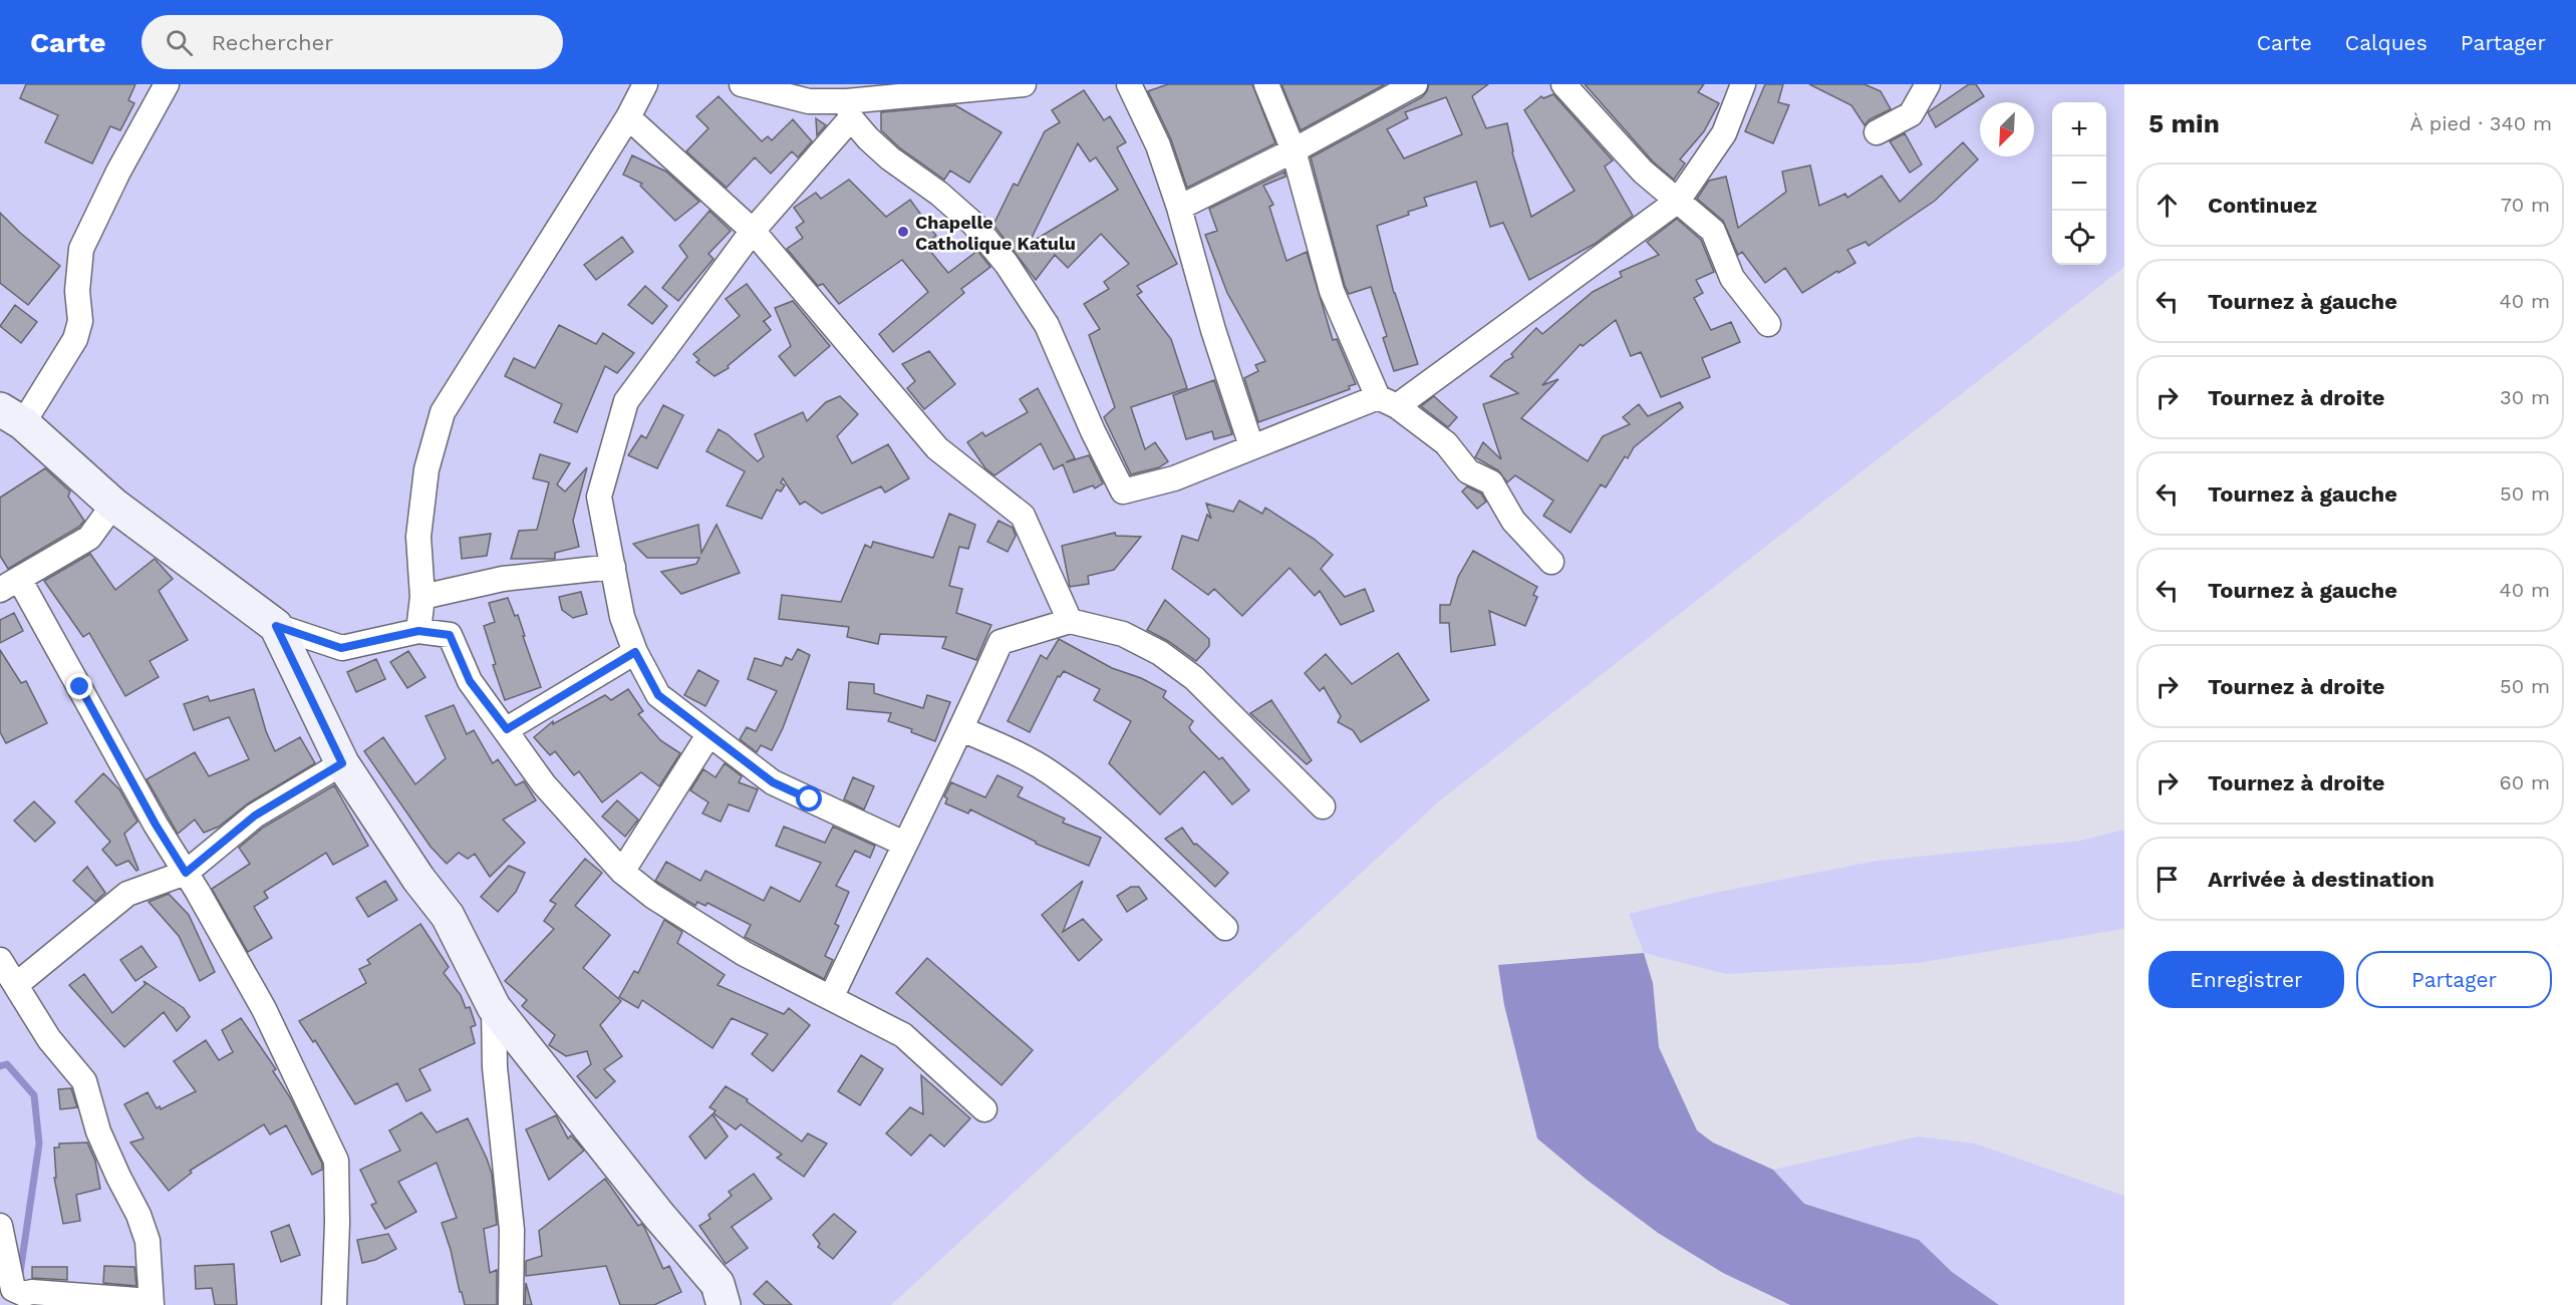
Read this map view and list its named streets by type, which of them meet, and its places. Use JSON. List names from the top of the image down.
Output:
{
  "places": ["Chapelle Catholique Katulu"],
  "north": "bottom left",
  "page": {
    "header": "Carte",
    "search": "Rechercher",
    "nav": ["Carte", "Calques", "Partager"],
    "heading": ["5 min", "À pied · 340 m"],
    "map_buttons": ["+", "−"],
    "list": [
      ["Continuez", "70 m"],
      ["Tournez à gauche", "40 m"],
      ["Tournez à droite", "30 m"],
      ["Tournez à gauche", "50 m"],
      ["Tournez à gauche", "40 m"],
      ["Tournez à droite", "50 m"],
      ["Tournez à droite", "60 m"],
      "Arrivée à destination"
    ],
    "buttons": ["Enregistrer", "Partager"]
  }
}
